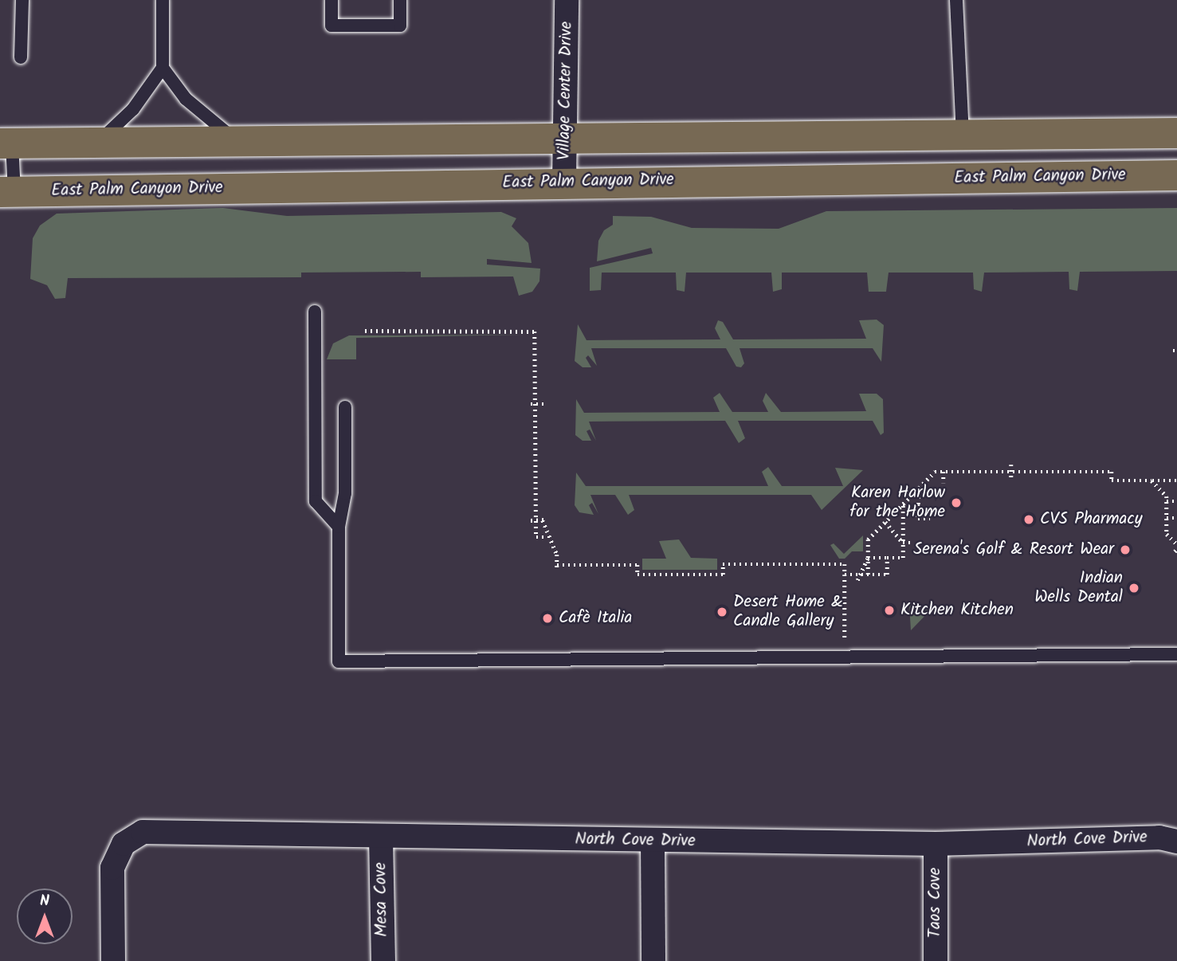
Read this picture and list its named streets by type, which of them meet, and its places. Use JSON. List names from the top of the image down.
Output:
{
  "streets": {
    "main road": ["East Palm Canyon Drive"],
    "street": [
      "Village Center Drive",
      "North Cove Drive",
      "Mesa Cove",
      "Taos Cove"
    ]
  },
  "crossings": [
    ["Village Center Drive", "East Palm Canyon Drive"],
    ["North Cove Drive", "Mesa Cove"],
    ["North Cove Drive", "Taos Cove"]
  ],
  "places": [
    "Karen Harlow for the Home",
    "CVS Pharmacy",
    "Serena's Golf & Resort Wear",
    "Indian Wells Dental",
    "Kitchen Kitchen",
    "Desert Home & Candle Gallery",
    "Cafè Italia"
  ],
  "north": "top"
}
